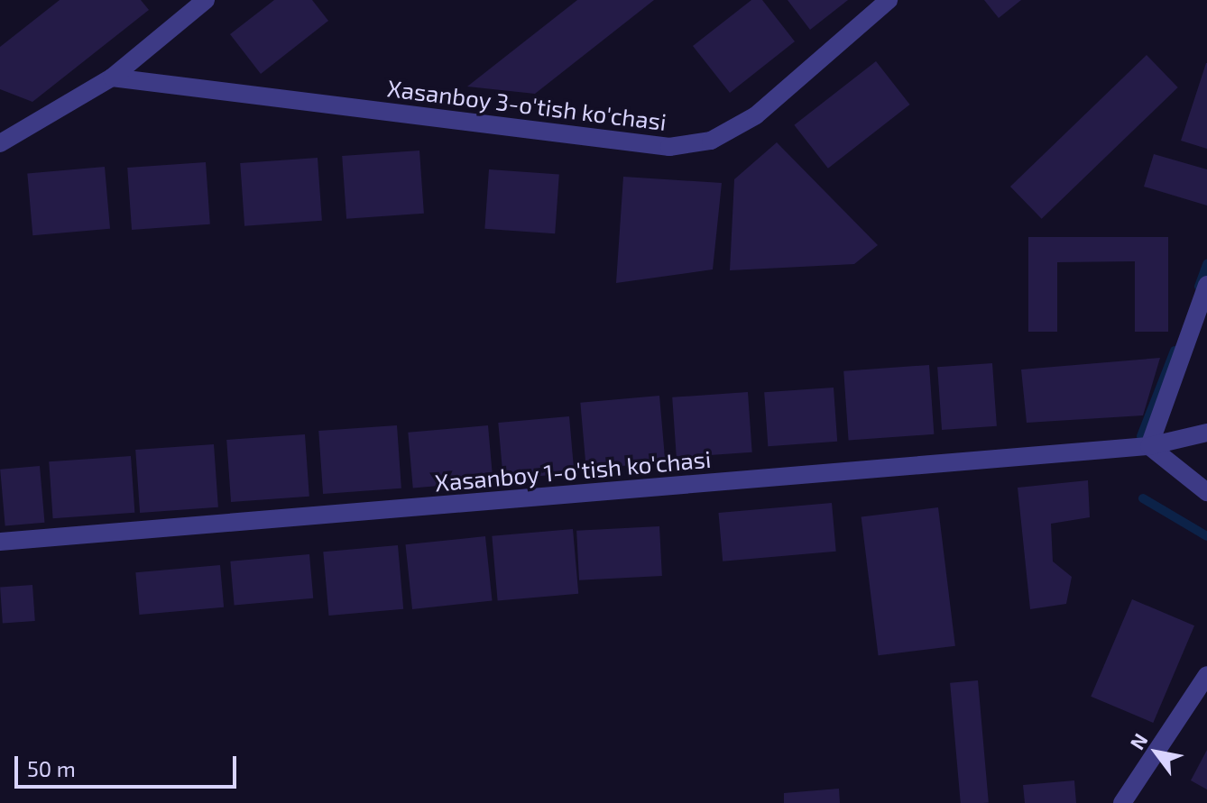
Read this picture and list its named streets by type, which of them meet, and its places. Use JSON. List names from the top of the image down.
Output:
{
  "streets": {
    "street": ["Xasanboy 3-o'tish ko'chasi", "Xasanboy 1-o'tish ko'chasi"]
  },
  "scale_bar": "50 m",
  "north": "top left"
}
